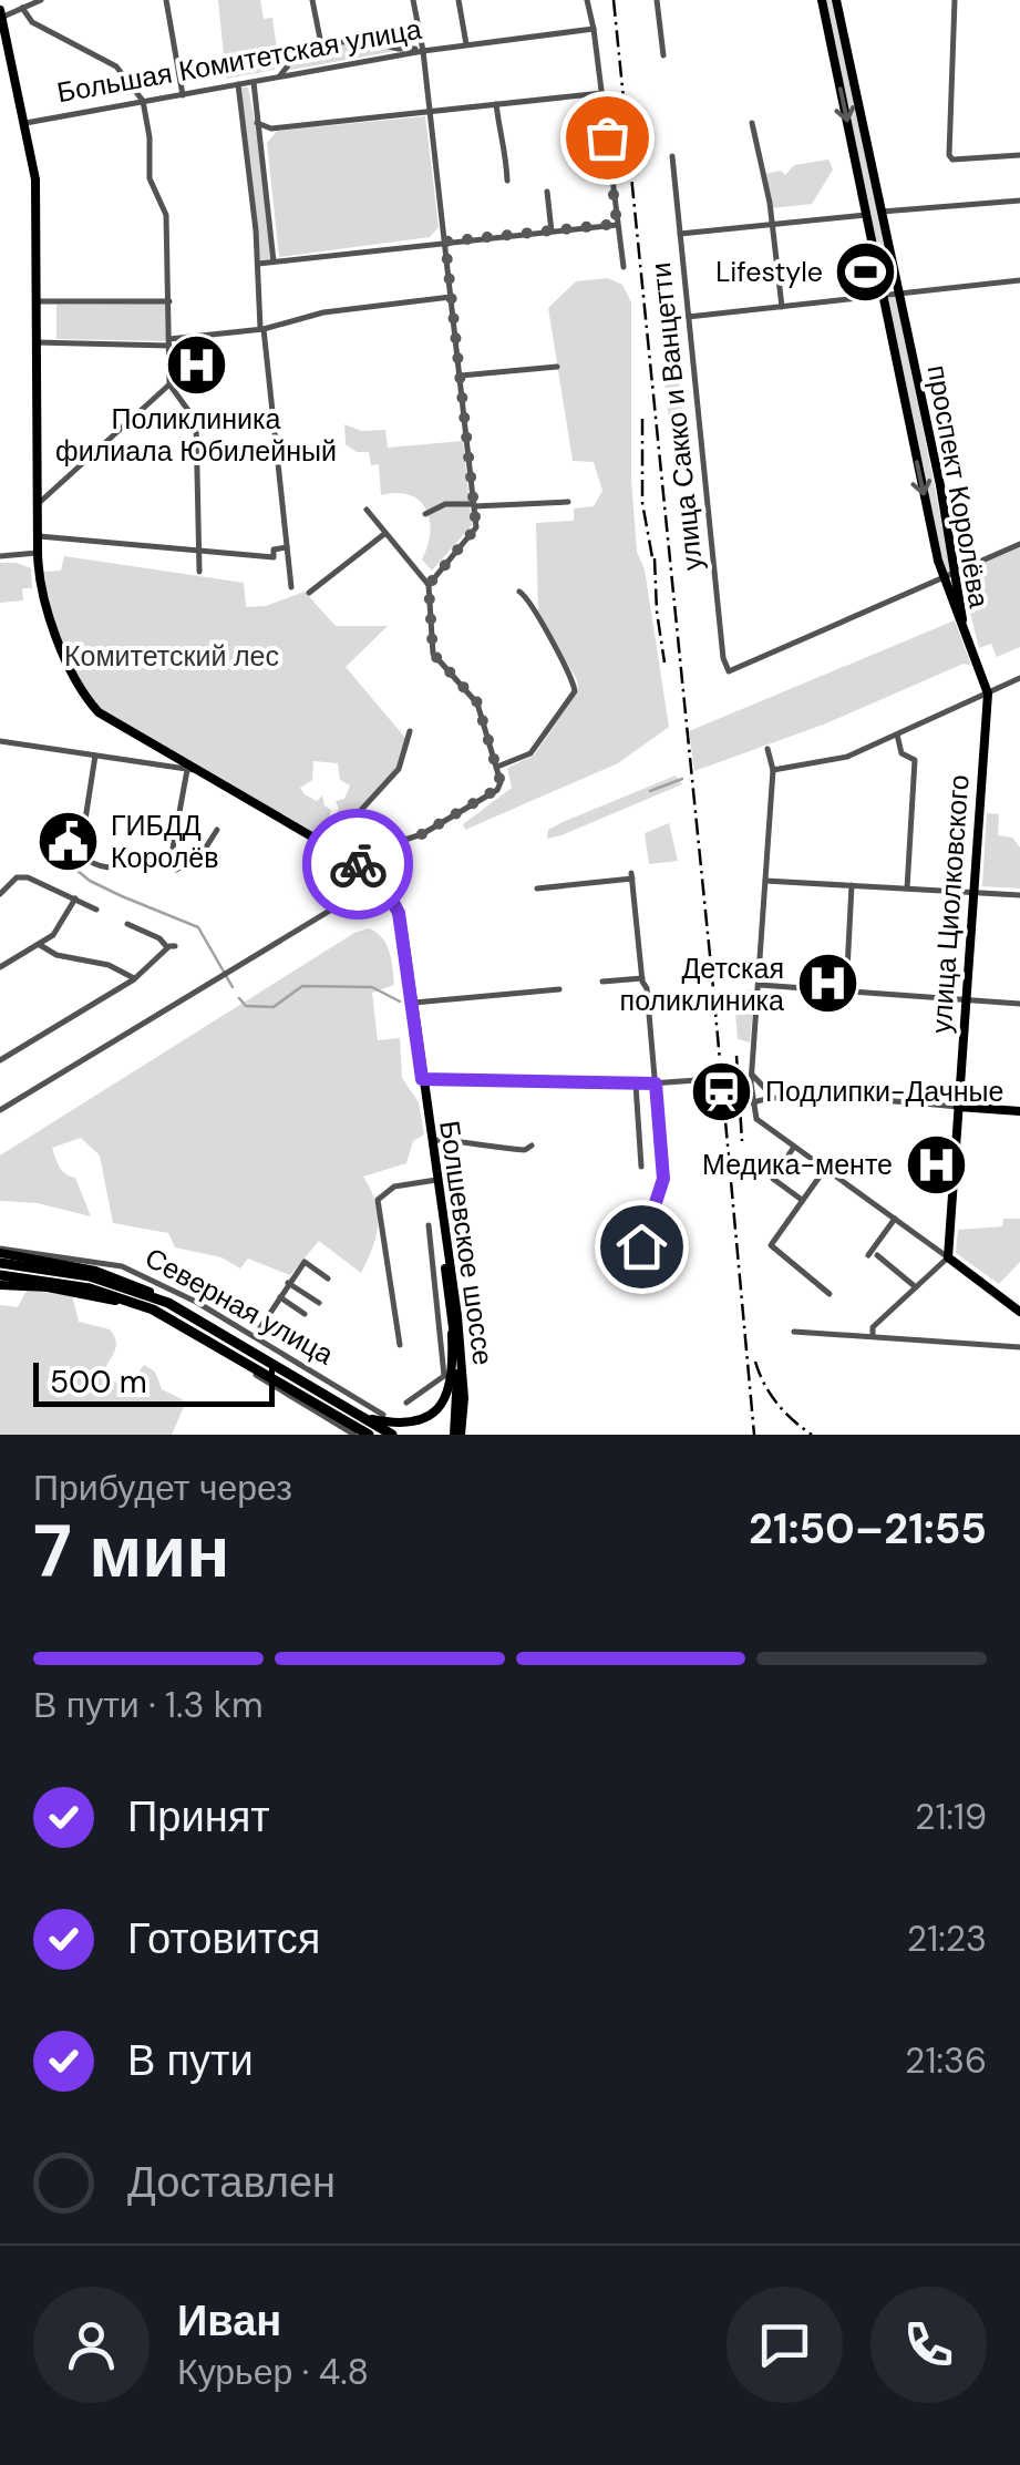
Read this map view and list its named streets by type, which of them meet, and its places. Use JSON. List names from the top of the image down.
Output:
{
  "streets": {
    "main road": ["проспект Королёва", "улица Циолковского", "Болшевское шоссе"],
    "street": ["Большая Комитетская улица", "улица Сакко и Ванцетти", "Северная улица"]
  },
  "crossings": [
    ["улица Сакко и Ванцетти", "проспект Королёва"],
    ["проспект Королёва", "улица Циолковского"]
  ],
  "parks": ["Комитетский лес"],
  "places": {
    "sports": ["Lifestyle"],
    "hospital": ["Поликлиника филиала Юбилейный", "Детская поликлиника", "Медика-менте"],
    "public building": ["ГИБДД Королёв"],
    "station": ["Подлипки-Дачные"]
  },
  "scale_bar": "500 m",
  "page": {
    "scale": "500 m",
    "heading": ["7 мин", "Прибудет через", "21:50–21:55"],
    "panel": ["Иван", "Курьер · 4.8"],
    "bar": "В пути · 1.3 km",
    "list": [
      ["Принят", "21:19"],
      ["Готовится", "21:23"],
      ["В пути", "21:36"],
      "Доставлен"
    ]
  }
}
